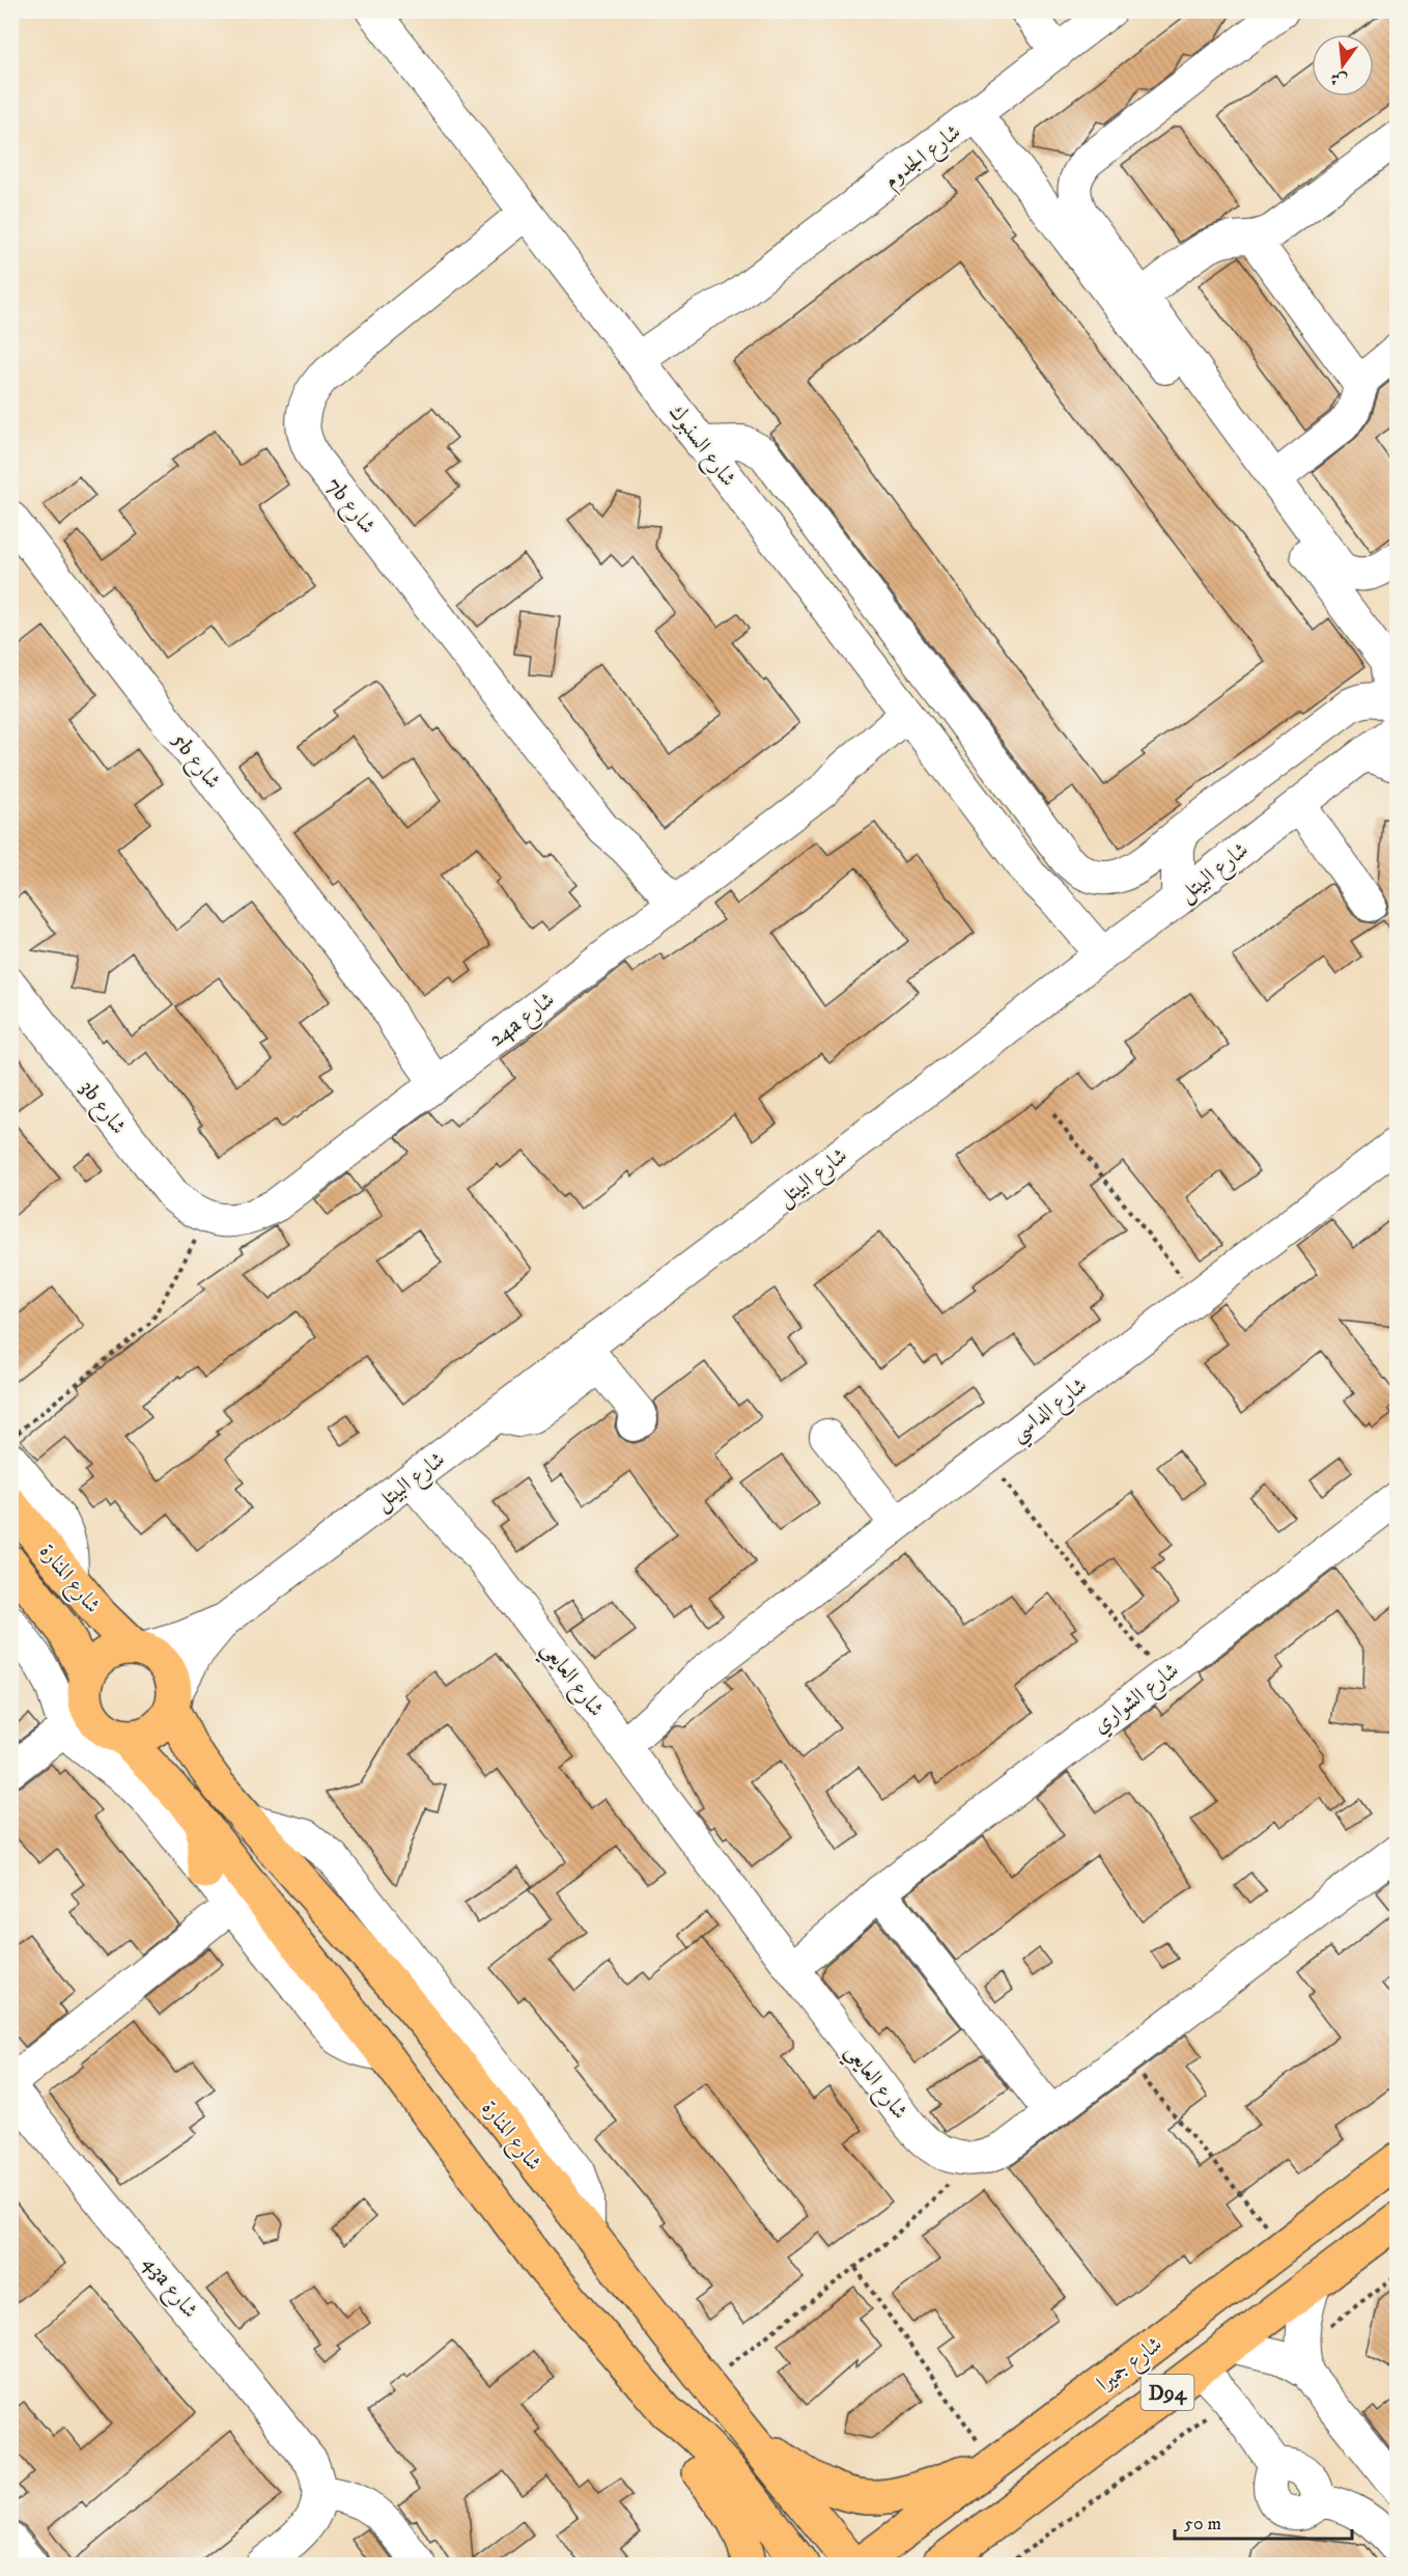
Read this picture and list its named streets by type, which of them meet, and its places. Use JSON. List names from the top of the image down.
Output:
{
  "streets": {
    "main road": ["شارع المنارة", "شارع جميرا", "D94"],
    "street": [
      "شارع الجدوم",
      "شارع السنبوك",
      "7b شارع",
      "5b شارع",
      "شارع البيتل",
      "24a شارع",
      "3b شارع",
      "شارع الداسي",
      "شارع العايعي",
      "شارع الشواري",
      "43a شارع"
    ]
  },
  "crossings": [
    ["شارع الجدوم", "شارع السنبوك"],
    ["شارع السنبوك", "7b شارع"],
    ["شارع السنبوك", "شارع البيتل"],
    ["شارع السنبوك", "24a شارع"],
    ["7b شارع", "24a شارع"],
    ["5b شارع", "24a شارع"],
    ["شارع البيتل", "شارع المنارة"],
    ["شارع البيتل", "شارع العايعي"],
    ["24a شارع", "3b شارع"],
    ["شارع الداسي", "شارع العايعي"],
    ["شارع العايعي", "شارع الشواري"]
  ],
  "scale_bar": "50 m",
  "north": "bottom"
}
